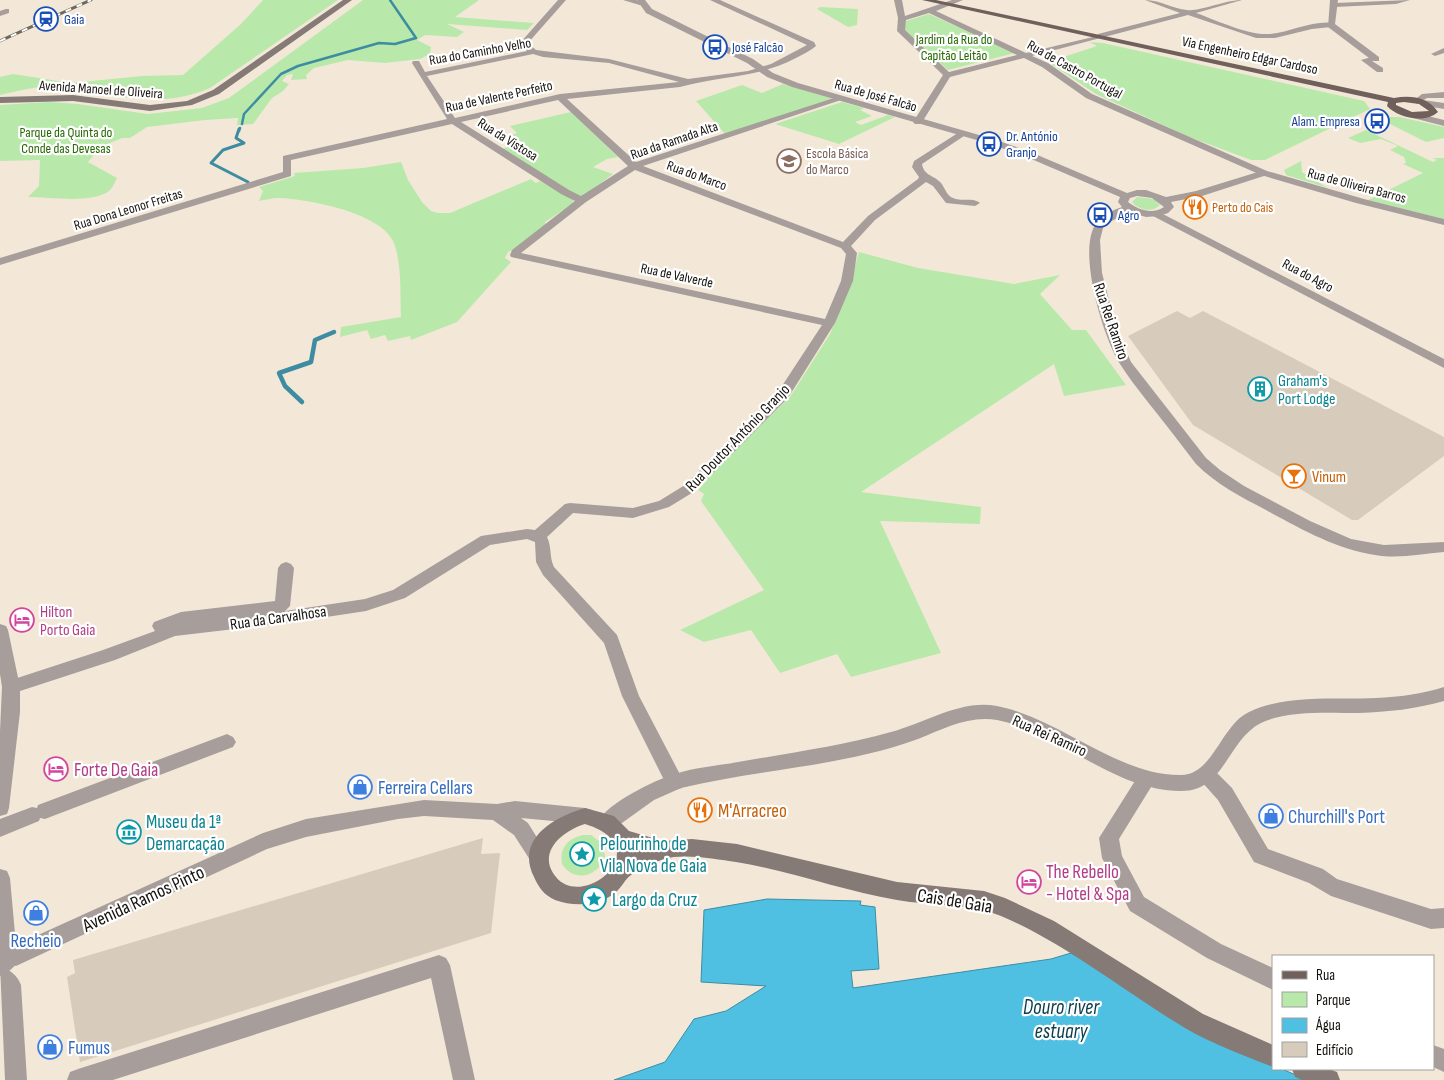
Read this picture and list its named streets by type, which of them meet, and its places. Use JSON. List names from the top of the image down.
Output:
{
  "streets": {
    "main road": ["Via Engenheiro Edgar Cardoso", "Avenida Manoel de Oliveira", "Cais de Gaia"],
    "street": [
      "Rua do Caminho Velho",
      "Rua de Castro Portugal",
      "Rua de José Falcão",
      "Rua de Valente Perfeito",
      "Rua da Vistosa",
      "Rua da Ramada Alta",
      "Rua do Marco",
      "Rua de Oliveira Barros",
      "Rua Dona Leonor Freitas",
      "Rua de Valverde",
      "Rua do Agro",
      "Rua Rei Ramiro",
      "Rua Doutor António Granjo",
      "Rua da Carvalhosa",
      "Avenida Ramos Pinto"
    ]
  },
  "crossings": [
    ["Rua do Caminho Velho", "Rua de Valente Perfeito"],
    ["Rua do Caminho Velho", "Rua da Vistosa"],
    ["Rua de Castro Portugal", "Rua de Oliveira Barros"],
    ["Rua de Castro Portugal", "Rua Rei Ramiro"],
    ["Rua de José Falcão", "Rua de Valente Perfeito"],
    ["Rua de José Falcão", "Rua da Ramada Alta"],
    ["Rua de José Falcão", "Rua Rei Ramiro"],
    ["Rua de Valente Perfeito", "Rua da Vistosa"],
    ["Rua de Valente Perfeito", "Rua do Marco"],
    ["Rua de Valente Perfeito", "Rua Dona Leonor Freitas"],
    ["Rua da Vistosa", "Rua da Ramada Alta"],
    ["Rua da Ramada Alta", "Rua do Marco"],
    ["Rua da Ramada Alta", "Rua de Valverde"],
    ["Rua do Marco", "Rua Doutor António Granjo"],
    ["Rua de Oliveira Barros", "Rua Rei Ramiro"],
    ["Rua de Valverde", "Rua Doutor António Granjo"],
    ["Rua Rei Ramiro", "Avenida Ramos Pinto"],
    ["Rua Rei Ramiro", "Cais de Gaia"],
    ["Rua Doutor António Granjo", "Rua da Carvalhosa"],
    ["Avenida Ramos Pinto", "Cais de Gaia"]
  ],
  "water": ["Douro river estuary"],
  "parks": ["Jardim da Rua do Capitão Leitão", "Parque da Quinta do Conde das Devesas"],
  "places": {
    "station": ["Gaia"],
    "bus stop": [
      "José Falcão",
      "Alam. Empresa",
      "Dr. António Granjo",
      "Agro"
    ],
    "school or university": ["Escola Básica do Marco"],
    "restaurant": ["Perto do Cais", "M'Arracreo"],
    "building": ["Graham's Port Lodge"],
    "bar": ["Vinum"],
    "hotel": ["Hilton Porto Gaia", "Forte De Gaia", "The Rebello - Hotel & Spa"],
    "shop": [
      "Ferreira Cellars",
      "Churchill's Port",
      "Recheio",
      "Fumus"
    ],
    "museum": ["Museu da 1ª Demarcação"],
    "place": ["Pelourinho de Vila Nova de Gaia", "Largo da Cruz"]
  },
  "legend": [
    "Rua",
    "Parque",
    "Água",
    "Edifício"
  ]
}
